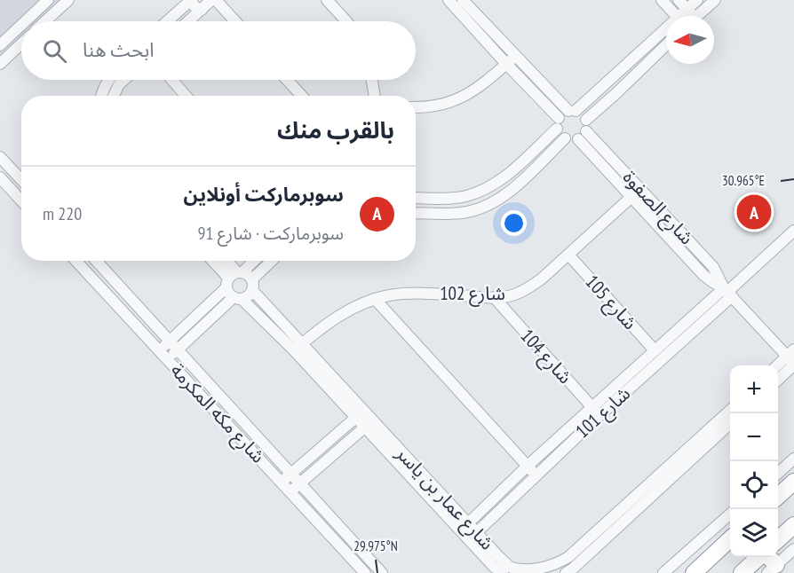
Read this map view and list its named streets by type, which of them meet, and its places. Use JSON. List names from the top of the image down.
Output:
{
  "streets": {
    "street": [
      "شارع الصفوة",
      "شارع 102",
      "شارع 105",
      "شارع 104",
      "شارع 101",
      "شارع مكه المكرمة",
      "شارع عمار بن ياسر"
    ]
  },
  "crossings": [
    ["شارع الصفوة", "شارع 102"],
    ["شارع الصفوة", "شارع 101"],
    ["شارع 102", "شارع 105"],
    ["شارع 102", "شارع 104"],
    ["شارع 102", "شارع عمار بن ياسر"],
    ["شارع 105", "شارع 101"],
    ["شارع 104", "شارع 101"],
    ["شارع 101", "شارع عمار بن ياسر"]
  ],
  "north": "left",
  "page": {
    "search": "ابحث هنا",
    "heading": "بالقرب منك",
    "list": [
      {
        "mark": "A",
        "name": "سوبرماركت أونلاين",
        "note": "سوبرماركت · شارع 91",
        "value": "220 m"
      }
    ],
    "pins": "A",
    "map_buttons": ["+", "−"]
  },
  "coordinates": ["30.965°E", "29.975°N"]
}
